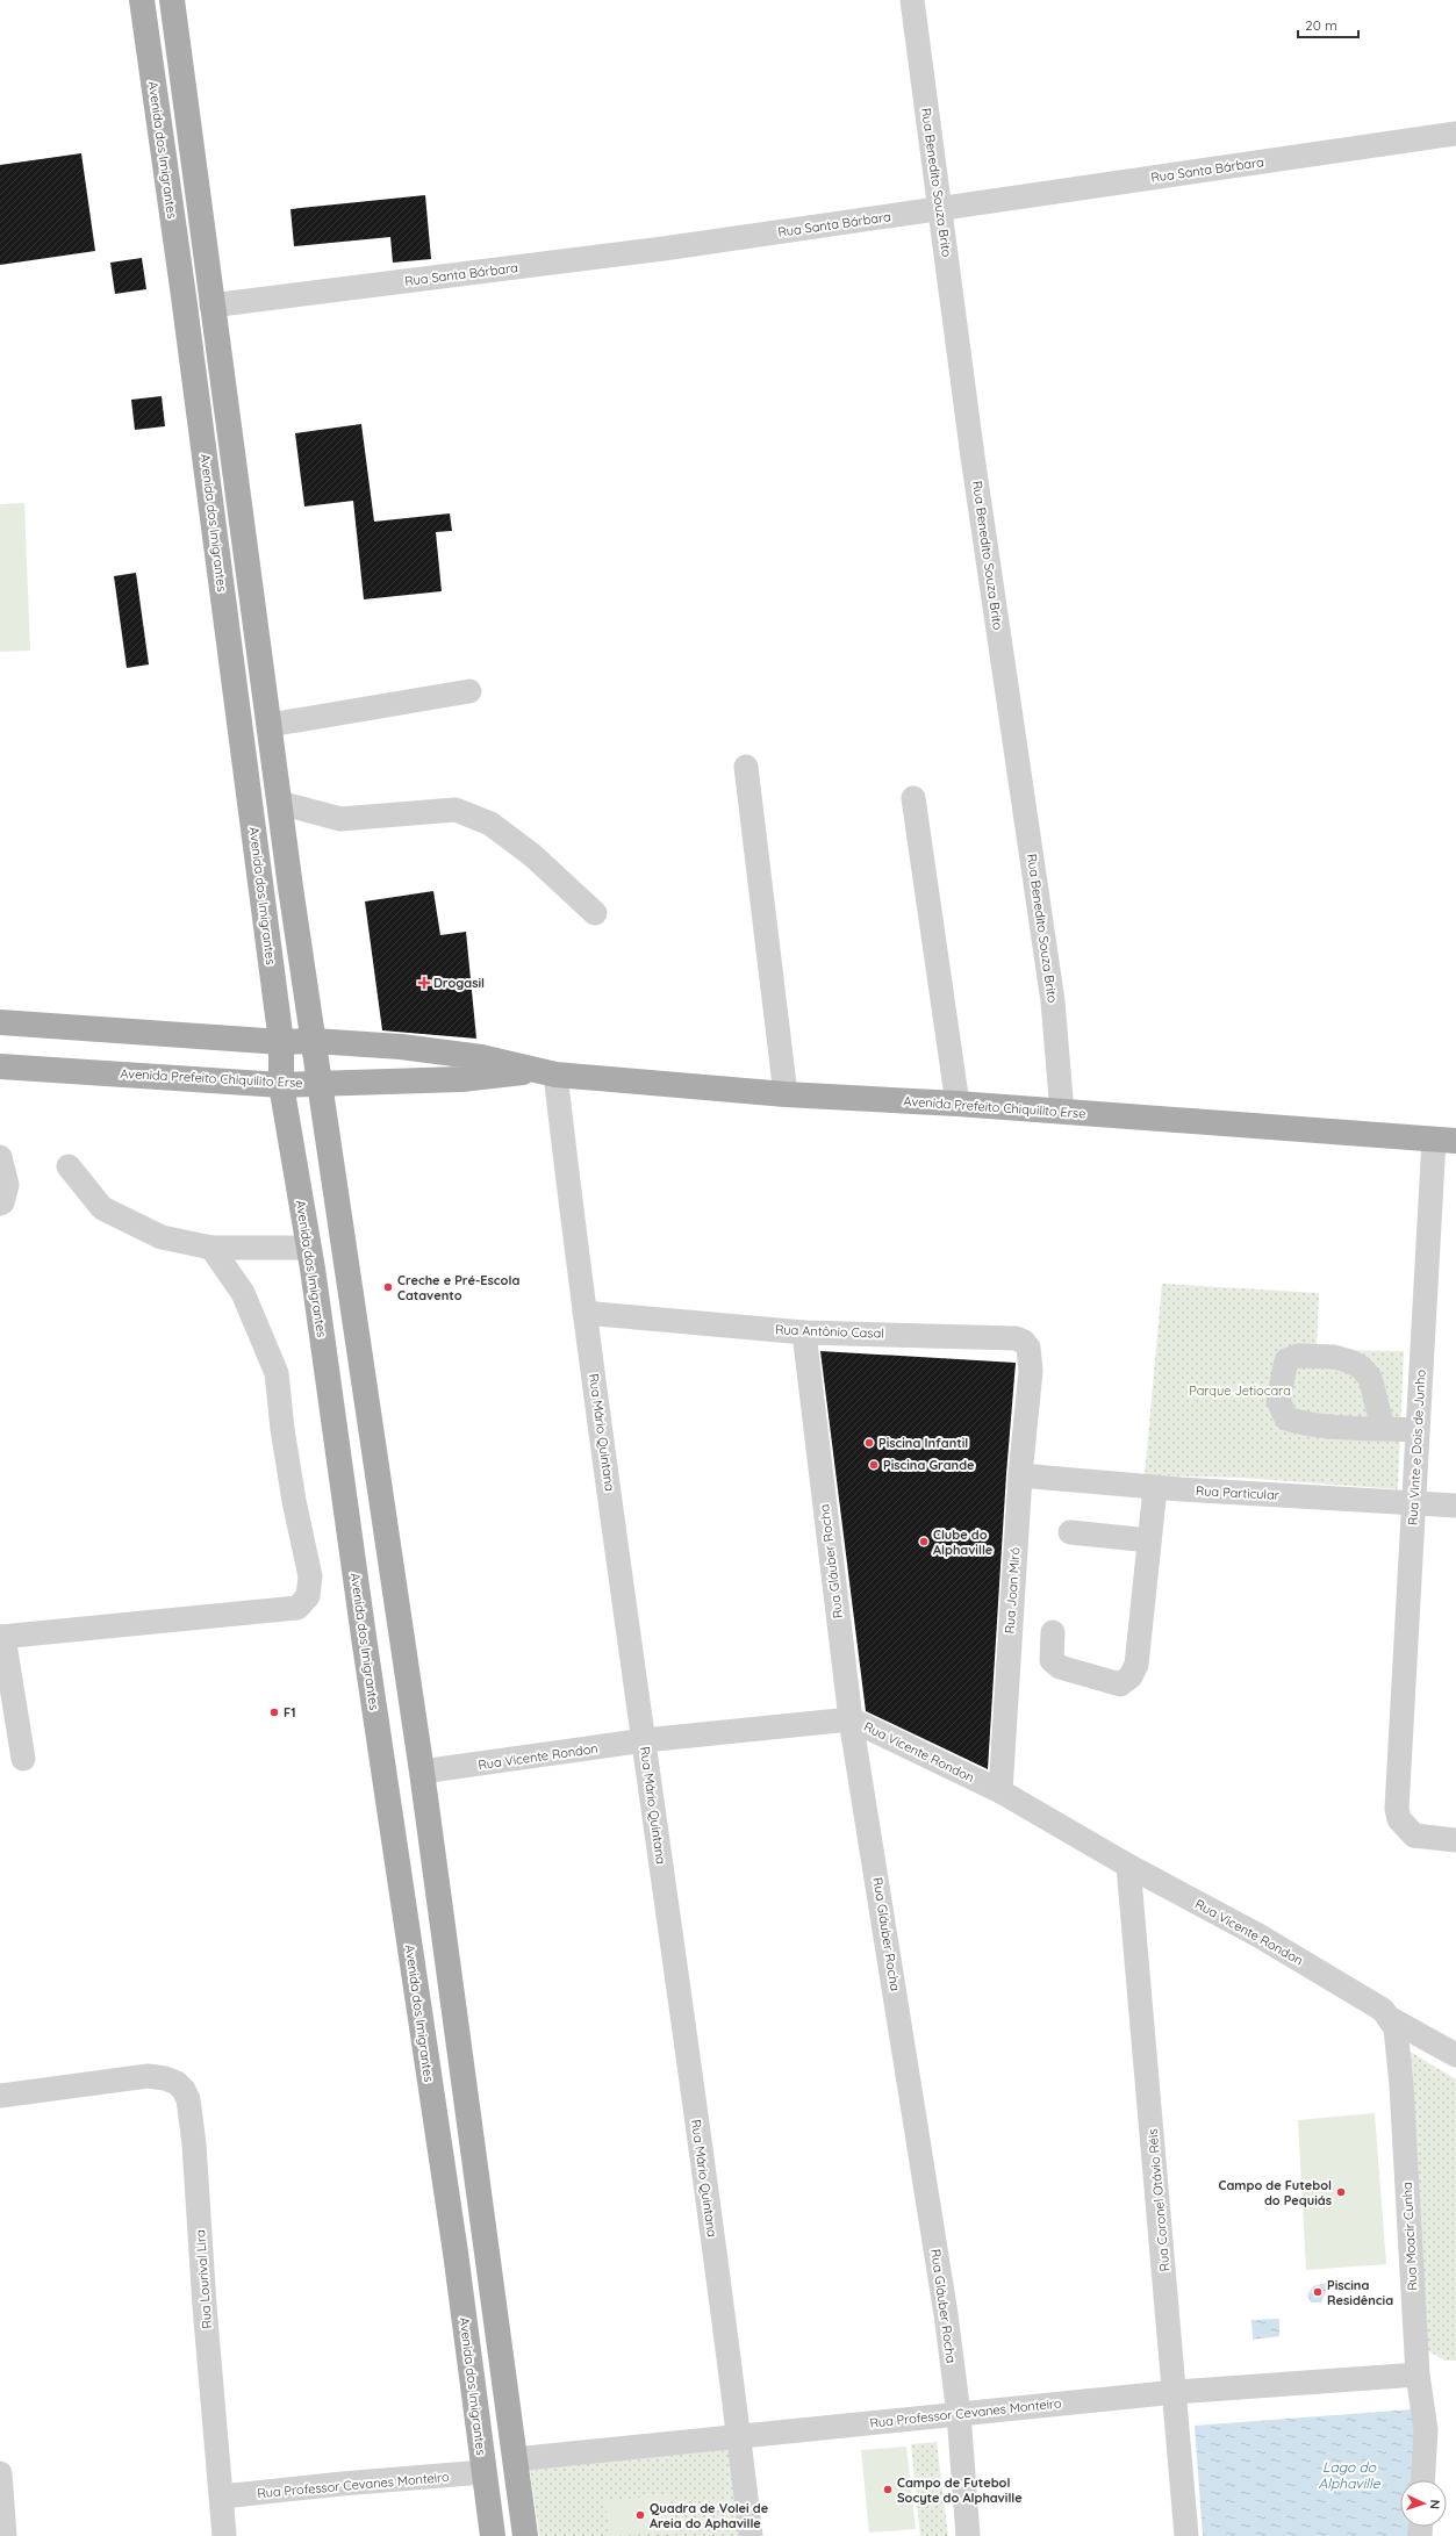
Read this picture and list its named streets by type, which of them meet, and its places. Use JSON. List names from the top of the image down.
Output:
{
  "streets": {
    "main road": ["Avenida dos Imigrantes", "Avenida Prefeito Chiquilito Erse"],
    "street": [
      "Rua Santa Bárbara",
      "Rua Benedito Souza Brito",
      "Rua Antônio Casal",
      "Rua Mário Quintana",
      "Rua Vinte e Dois de Junho",
      "Rua Particular",
      "Rua Gláuber Rocha",
      "Rua Joan Miró",
      "Rua Vicente Rondon",
      "Rua Coronel Otávio Réis",
      "Rua Moacir Cunha",
      "Rua Lourival Lira",
      "Rua Professor Cevanes Monteiro"
    ]
  },
  "crossings": [
    ["Avenida dos Imigrantes", "Rua Santa Bárbara"],
    ["Avenida dos Imigrantes", "Avenida Prefeito Chiquilito Erse"],
    ["Avenida dos Imigrantes", "Rua Vicente Rondon"],
    ["Avenida dos Imigrantes", "Rua Professor Cevanes Monteiro"],
    ["Rua Santa Bárbara", "Rua Benedito Souza Brito"],
    ["Rua Benedito Souza Brito", "Avenida Prefeito Chiquilito Erse"],
    ["Avenida Prefeito Chiquilito Erse", "Rua Mário Quintana"],
    ["Avenida Prefeito Chiquilito Erse", "Rua Vinte e Dois de Junho"],
    ["Rua Antônio Casal", "Rua Mário Quintana"],
    ["Rua Antônio Casal", "Rua Gláuber Rocha"],
    ["Rua Antônio Casal", "Rua Joan Miró"],
    ["Rua Mário Quintana", "Rua Vicente Rondon"],
    ["Rua Mário Quintana", "Rua Professor Cevanes Monteiro"],
    ["Rua Vinte e Dois de Junho", "Rua Particular"],
    ["Rua Particular", "Rua Joan Miró"],
    ["Rua Gláuber Rocha", "Rua Vicente Rondon"],
    ["Rua Gláuber Rocha", "Rua Professor Cevanes Monteiro"],
    ["Rua Joan Miró", "Rua Vicente Rondon"],
    ["Rua Vicente Rondon", "Rua Coronel Otávio Réis"],
    ["Rua Vicente Rondon", "Rua Moacir Cunha"],
    ["Rua Coronel Otávio Réis", "Rua Professor Cevanes Monteiro"],
    ["Rua Moacir Cunha", "Rua Professor Cevanes Monteiro"],
    ["Rua Lourival Lira", "Rua Professor Cevanes Monteiro"]
  ],
  "water": ["Lago do Alphaville"],
  "parks": ["Parque Jetiocara"],
  "places": {
    "health": ["Drogasil"],
    "other": [
      "Creche e Pré-Escola Catavento",
      "Piscina Infantil",
      "Piscina Grande",
      "Clube do Alphaville",
      "F1",
      "Campo de Futebol do Pequiás",
      "Piscina Residência",
      "Campo de Futebol Socyte do Alphaville",
      "Quadra de Volei de Areia do Aphaville"
    ]
  },
  "scale_bar": "20 m",
  "north": "right"
}
